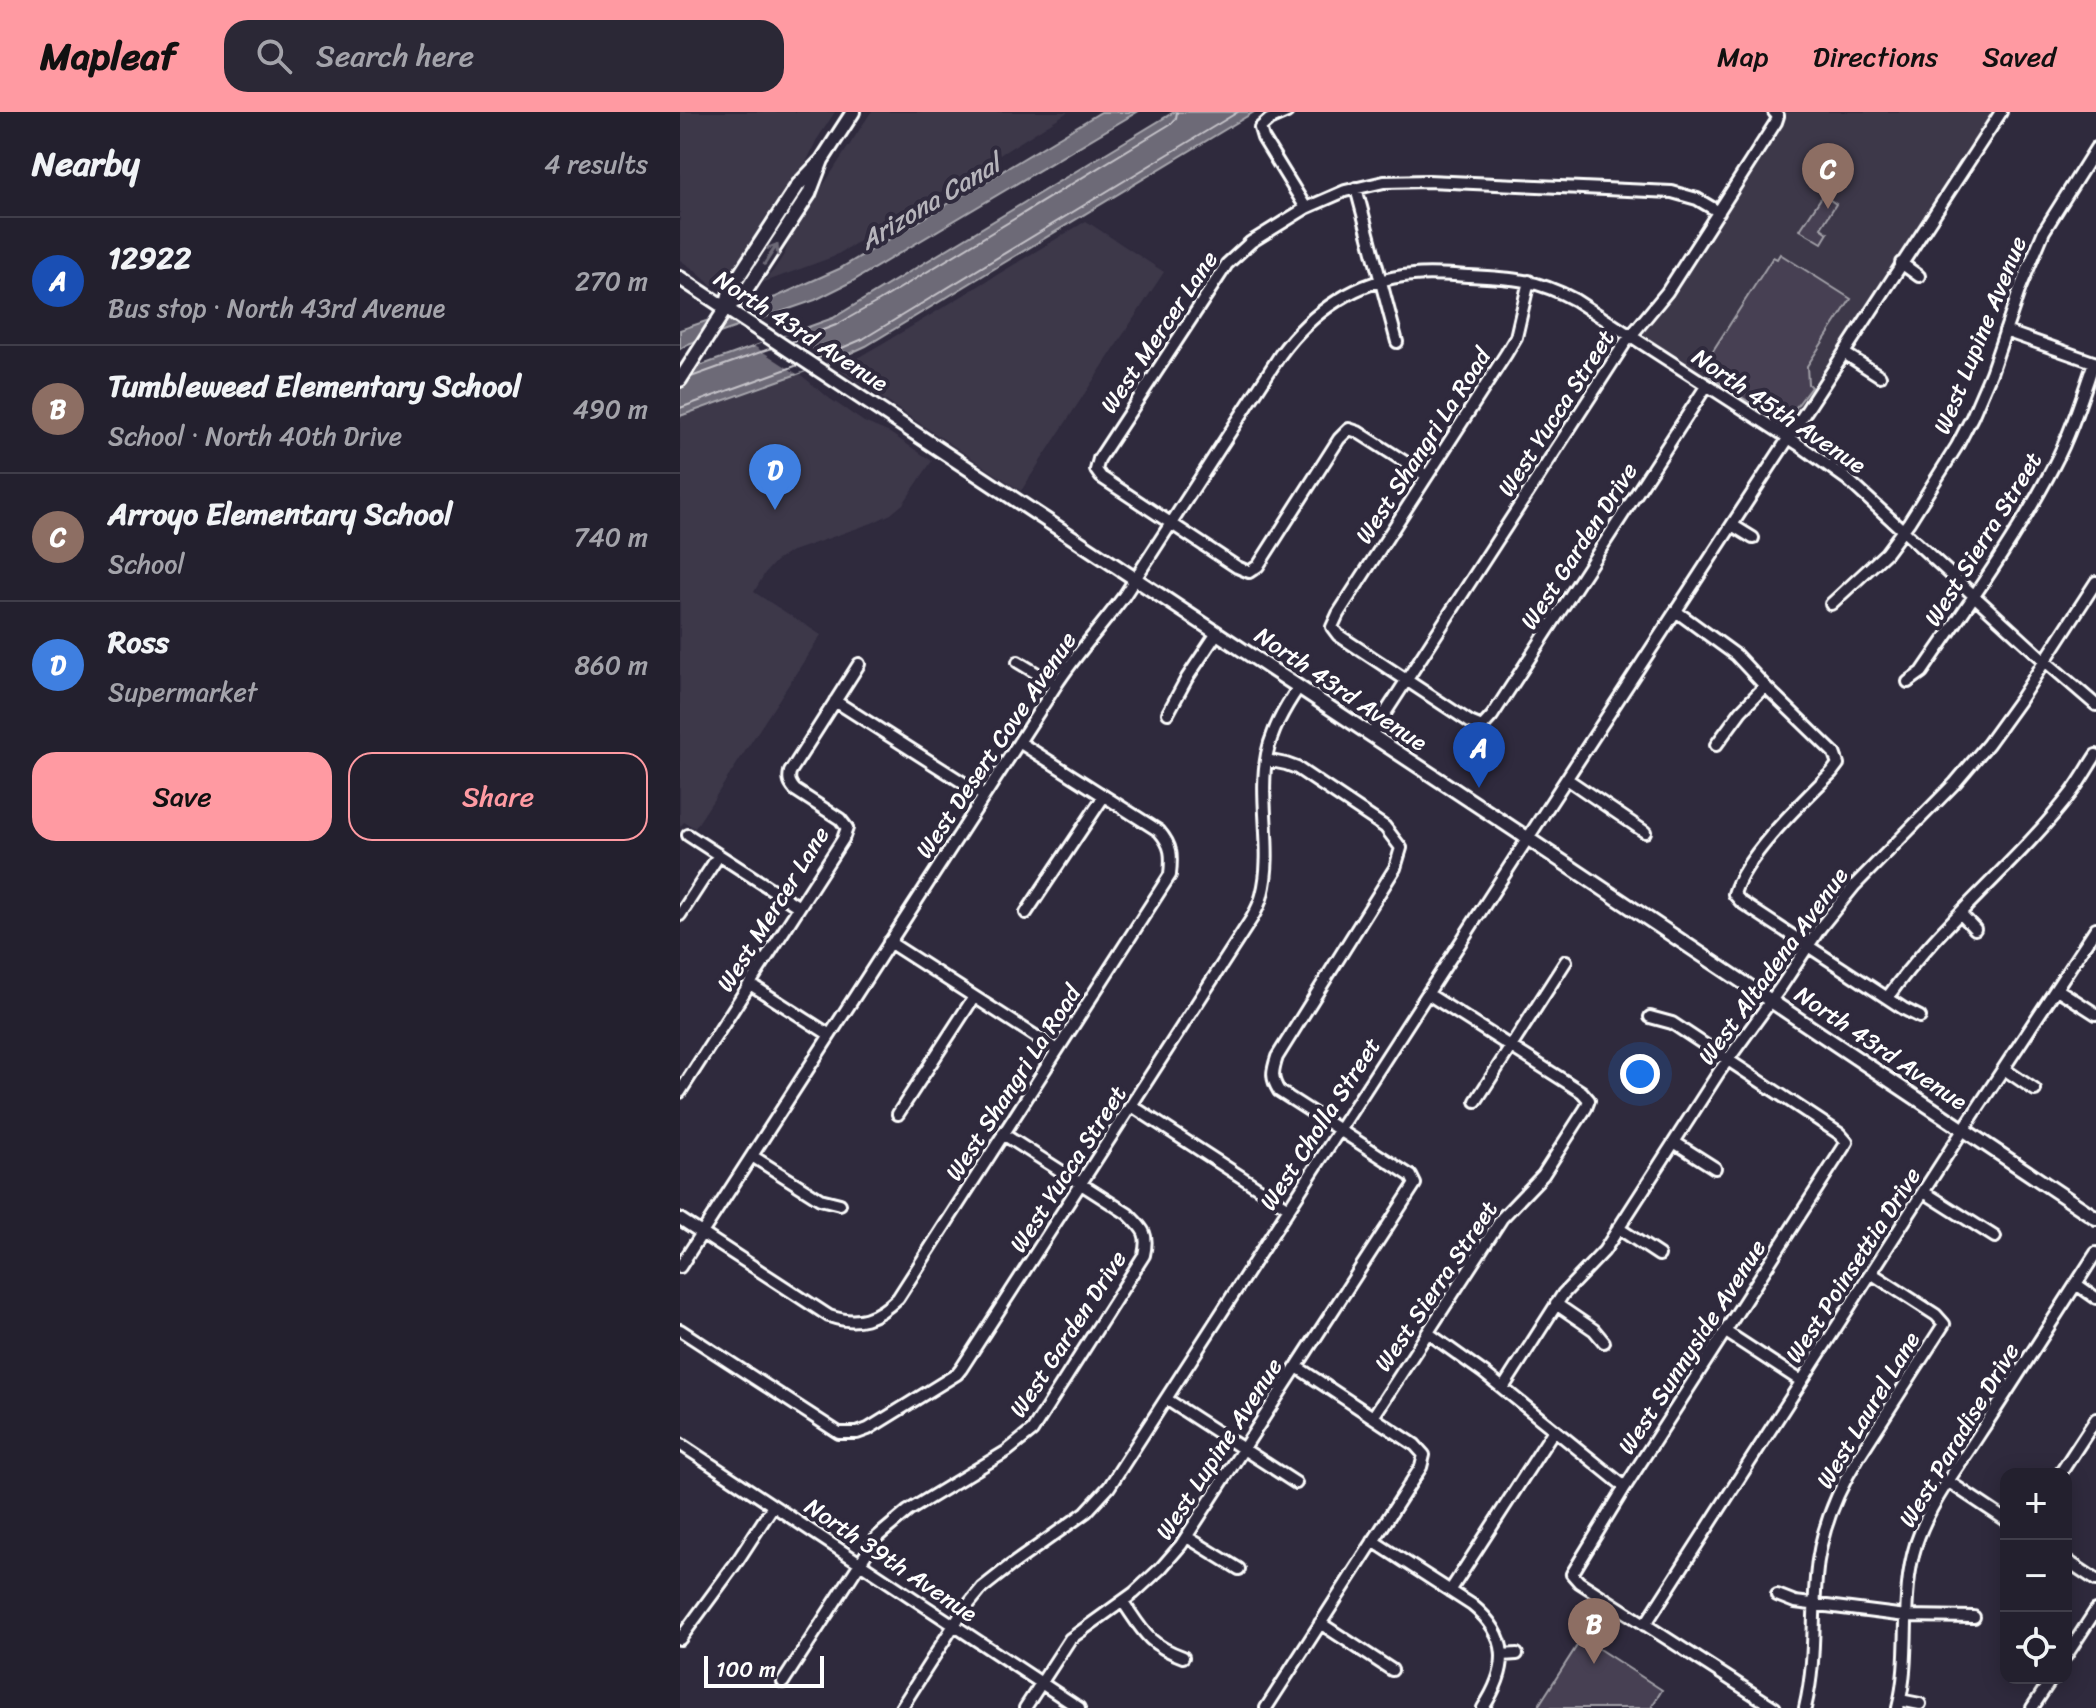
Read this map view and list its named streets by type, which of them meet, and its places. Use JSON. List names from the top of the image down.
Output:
{
  "streets": {
    "main road": ["North 43rd Avenue"],
    "street": [
      "West Mercer Lane",
      "West Lupine Avenue",
      "North 45th Avenue",
      "West Yucca Street",
      "West Shangri La Road",
      "West Sierra Street",
      "West Garden Drive",
      "West Desert Cove Avenue",
      "West Altadena Avenue",
      "West Cholla Street",
      "West Poinsettia Drive",
      "West Sunnyside Avenue",
      "West Laurel Lane",
      "West Paradise Drive",
      "North 39th Avenue"
    ]
  },
  "crossings": [
    ["North 43rd Avenue", "West Yucca Street"],
    ["North 43rd Avenue", "West Desert Cove Avenue"],
    ["North 43rd Avenue", "West Altadena Avenue"],
    ["North 43rd Avenue", "West Cholla Street"],
    ["North 43rd Avenue", "West Poinsettia Drive"],
    ["West Mercer Lane", "West Yucca Street"],
    ["West Mercer Lane", "West Desert Cove Avenue"],
    ["West Lupine Avenue", "North 45th Avenue"],
    ["West Lupine Avenue", "West Cholla Street"],
    ["West Lupine Avenue", "North 39th Avenue"],
    ["North 45th Avenue", "West Yucca Street"],
    ["North 45th Avenue", "West Shangri La Road"],
    ["North 45th Avenue", "West Sierra Street"],
    ["North 45th Avenue", "West Garden Drive"],
    ["North 45th Avenue", "West Desert Cove Avenue"],
    ["North 45th Avenue", "West Altadena Avenue"],
    ["North 45th Avenue", "West Cholla Street"],
    ["West Yucca Street", "West Shangri La Road"],
    ["West Yucca Street", "West Garden Drive"],
    ["West Shangri La Road", "West Garden Drive"],
    ["West Shangri La Road", "West Desert Cove Avenue"],
    ["West Garden Drive", "North 39th Avenue"],
    ["West Altadena Avenue", "West Sunnyside Avenue"],
    ["West Cholla Street", "North 39th Avenue"],
    ["West Poinsettia Drive", "West Sunnyside Avenue"],
    ["West Poinsettia Drive", "West Laurel Lane"]
  ],
  "water": ["Arizona Canal"],
  "scale_bar": "100 m",
  "page": {
    "header": "Mapleaf",
    "search": "Search here",
    "nav": ["Map", "Directions", "Saved"],
    "heading": ["Nearby", "4 results"],
    "pins": [
      "C",
      "D",
      "A",
      "B"
    ],
    "list": [
      {
        "mark": "A",
        "name": "12922",
        "note": "Bus stop · North 43rd Avenue",
        "value": "270 m"
      },
      {
        "mark": "B",
        "name": "Tumbleweed Elementary School",
        "note": "School · North 40th Drive",
        "value": "490 m"
      },
      {
        "mark": "C",
        "name": "Arroyo Elementary School",
        "note": "School",
        "value": "740 m"
      },
      {
        "mark": "D",
        "name": "Ross",
        "note": "Supermarket",
        "value": "860 m"
      }
    ],
    "buttons": ["Save", "Share"],
    "map_buttons": ["+", "−"],
    "scale": "100 m"
  }
}
